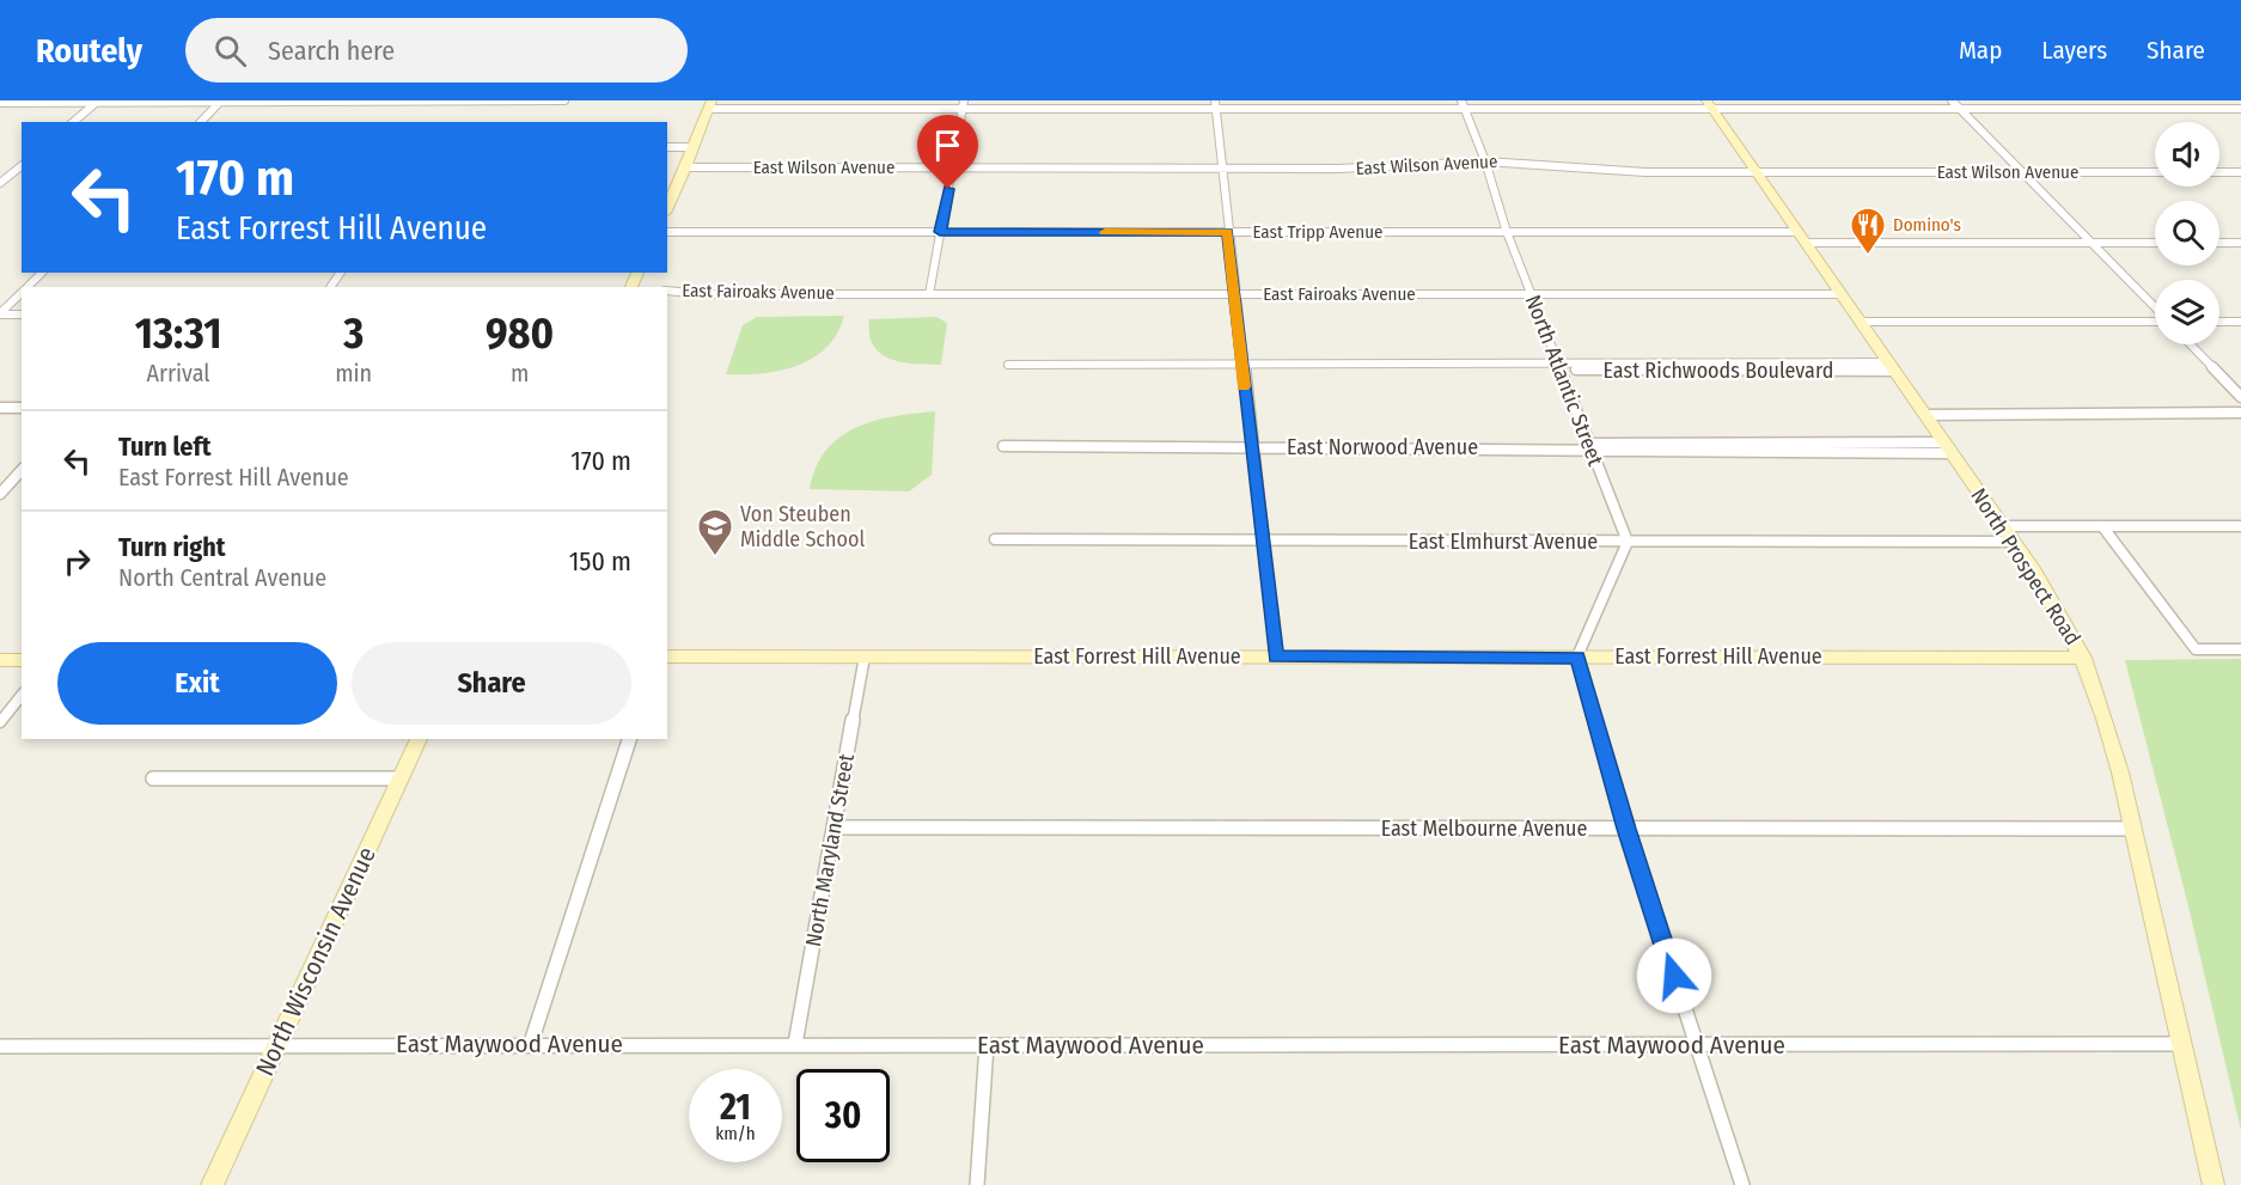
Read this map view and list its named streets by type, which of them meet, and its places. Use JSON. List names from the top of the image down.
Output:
{
  "streets": {
    "main road": ["North Prospect Road", "East Forrest Hill Avenue", "North Wisconsin Avenue"],
    "street": [
      "East Wilson Avenue",
      "East Tripp Avenue",
      "East Fairoaks Avenue",
      "East Richwoods Boulevard",
      "North Atlantic Street",
      "East Norwood Avenue",
      "East Elmhurst Avenue",
      "East Melbourne Avenue",
      "North Maryland Street",
      "East Maywood Avenue"
    ]
  },
  "crossings": [
    ["East Wilson Avenue", "North Atlantic Street"],
    ["East Wilson Avenue", "North Prospect Road"],
    ["East Tripp Avenue", "North Atlantic Street"],
    ["East Tripp Avenue", "North Prospect Road"],
    ["East Fairoaks Avenue", "North Atlantic Street"],
    ["East Fairoaks Avenue", "North Prospect Road"],
    ["East Richwoods Boulevard", "North Atlantic Street"],
    ["East Richwoods Boulevard", "North Prospect Road"],
    ["North Atlantic Street", "East Norwood Avenue"],
    ["North Atlantic Street", "East Elmhurst Avenue"],
    ["East Norwood Avenue", "North Prospect Road"],
    ["East Elmhurst Avenue", "North Prospect Road"],
    ["North Prospect Road", "East Forrest Hill Avenue"],
    ["North Prospect Road", "East Melbourne Avenue"],
    ["North Prospect Road", "East Maywood Avenue"],
    ["East Forrest Hill Avenue", "North Maryland Street"],
    ["East Melbourne Avenue", "North Maryland Street"],
    ["North Maryland Street", "East Maywood Avenue"],
    ["North Wisconsin Avenue", "East Maywood Avenue"]
  ],
  "places": {
    "restaurant": ["Domino's"],
    "school or university": ["Von Steuben Middle School"]
  },
  "page": {
    "header": "Routely",
    "search": "Search here",
    "nav": ["Map", "Layers", "Share"],
    "turn": ["170 m", "East Forrest Hill Avenue"],
    "eta": [
      "13:31",
      "Arrival",
      "3",
      "min",
      "980",
      "m"
    ],
    "list": [
      {
        "name": "Turn left",
        "note": "East Forrest Hill Avenue",
        "value": "170 m"
      },
      {
        "name": "Turn right",
        "note": "North Central Avenue",
        "value": "150 m"
      }
    ],
    "buttons": ["Exit", "Share"],
    "speed": "21 km/h",
    "limit": "30"
  }
}
